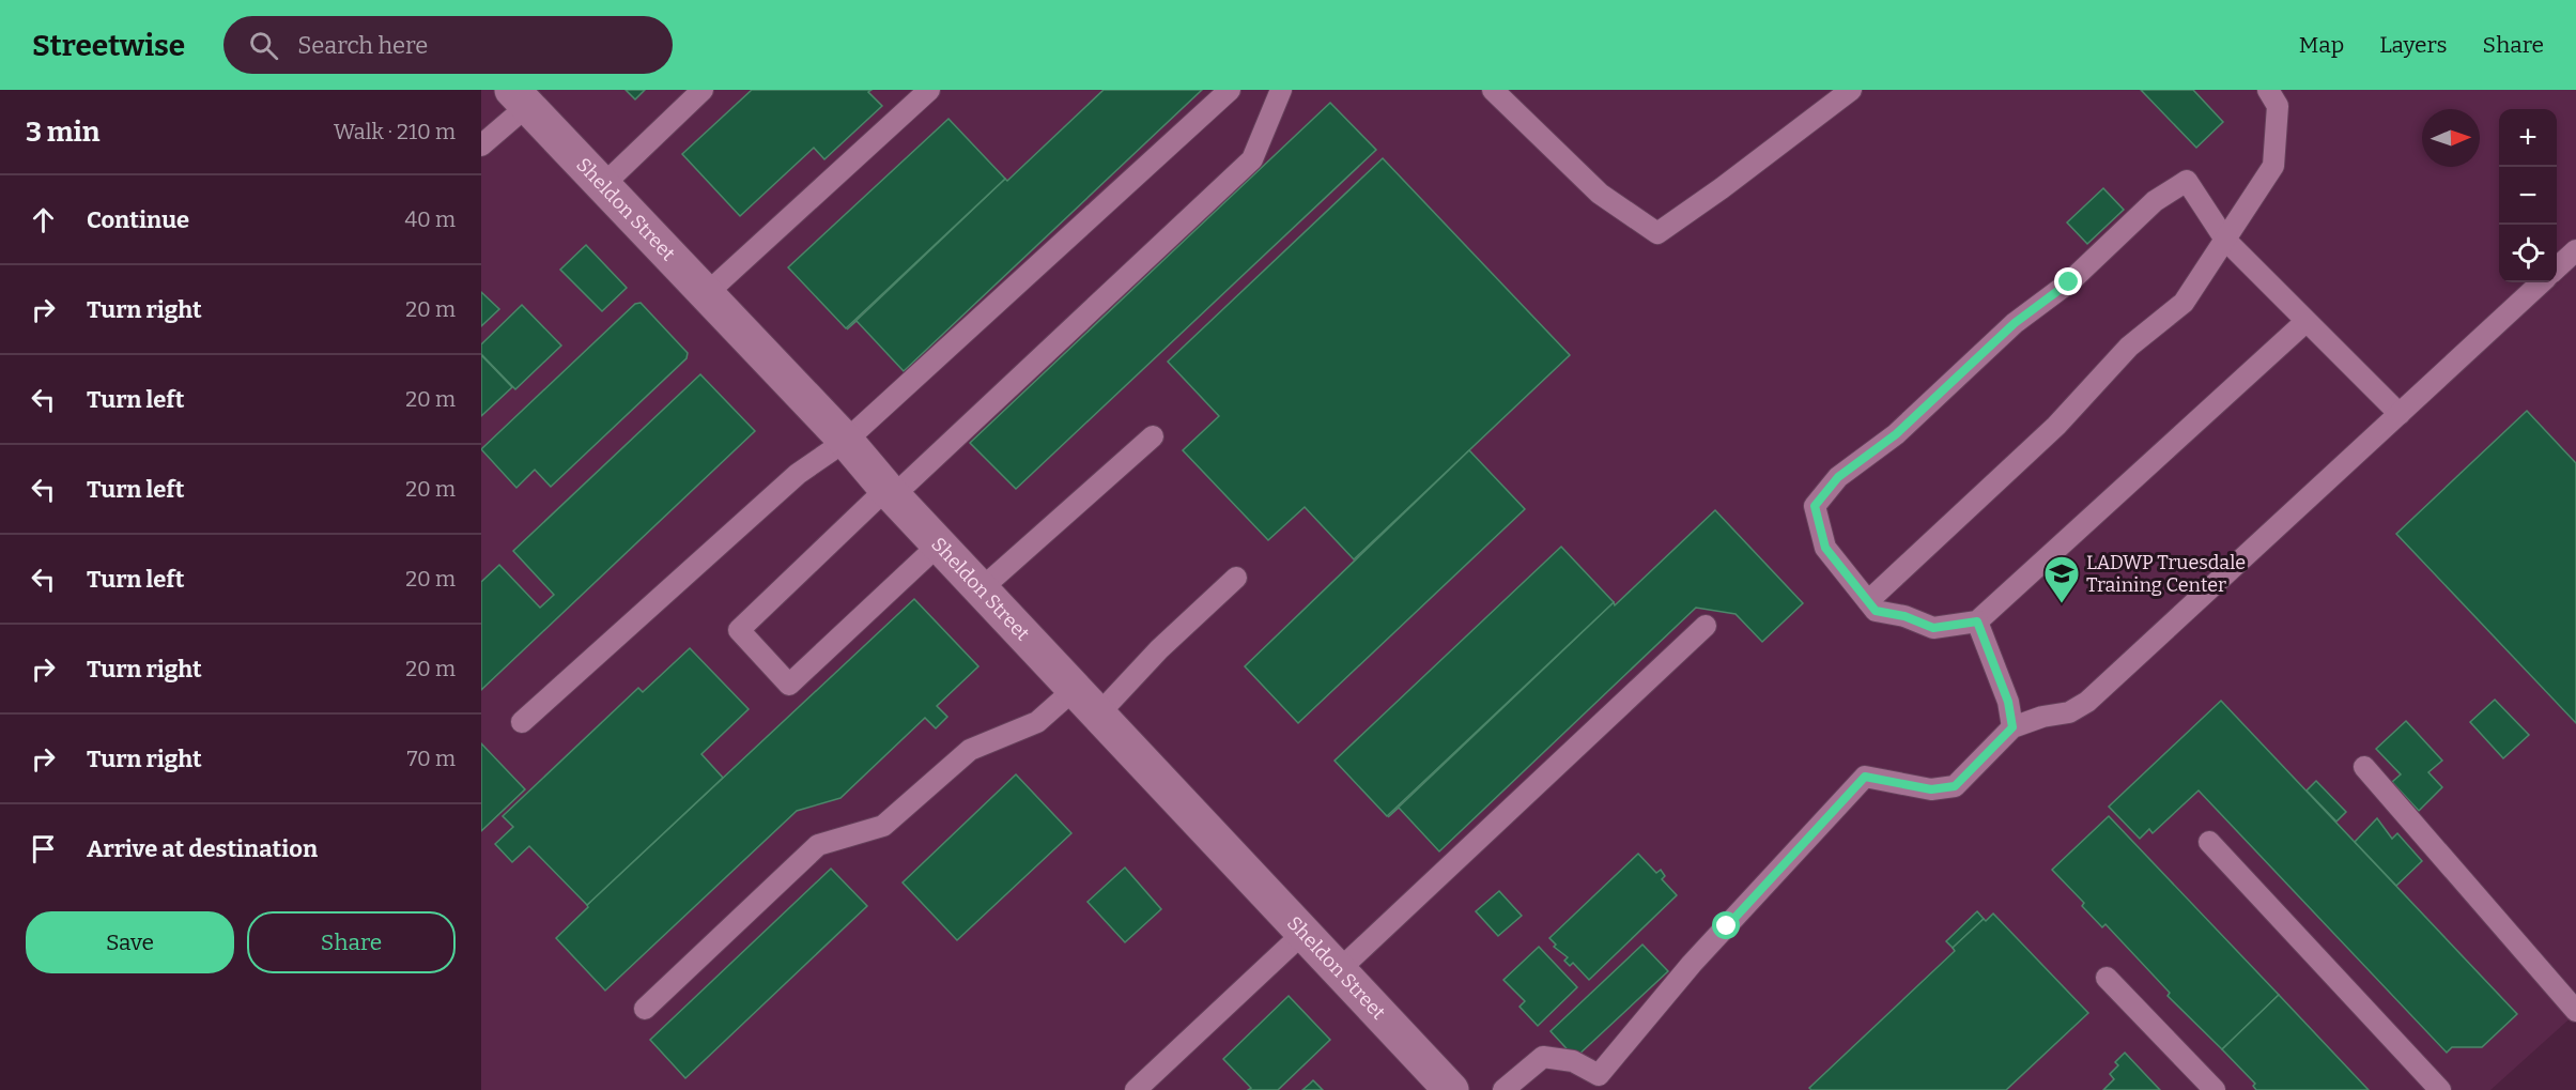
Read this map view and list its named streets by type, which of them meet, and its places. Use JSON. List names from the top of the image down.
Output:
{
  "streets": {
    "main road": ["Sheldon Street"]
  },
  "places": {
    "school or university": ["LADWP Truesdale Training Center"]
  },
  "north": "right",
  "page": {
    "header": "Streetwise",
    "search": "Search here",
    "nav": ["Map", "Layers", "Share"],
    "heading": ["3 min", "Walk · 210 m"],
    "map_buttons": ["+", "−"],
    "list": [
      ["Continue", "40 m"],
      ["Turn right", "20 m"],
      ["Turn left", "20 m"],
      ["Turn left", "20 m"],
      ["Turn left", "20 m"],
      ["Turn right", "20 m"],
      ["Turn right", "70 m"],
      "Arrive at destination"
    ],
    "buttons": ["Save", "Share"]
  }
}
